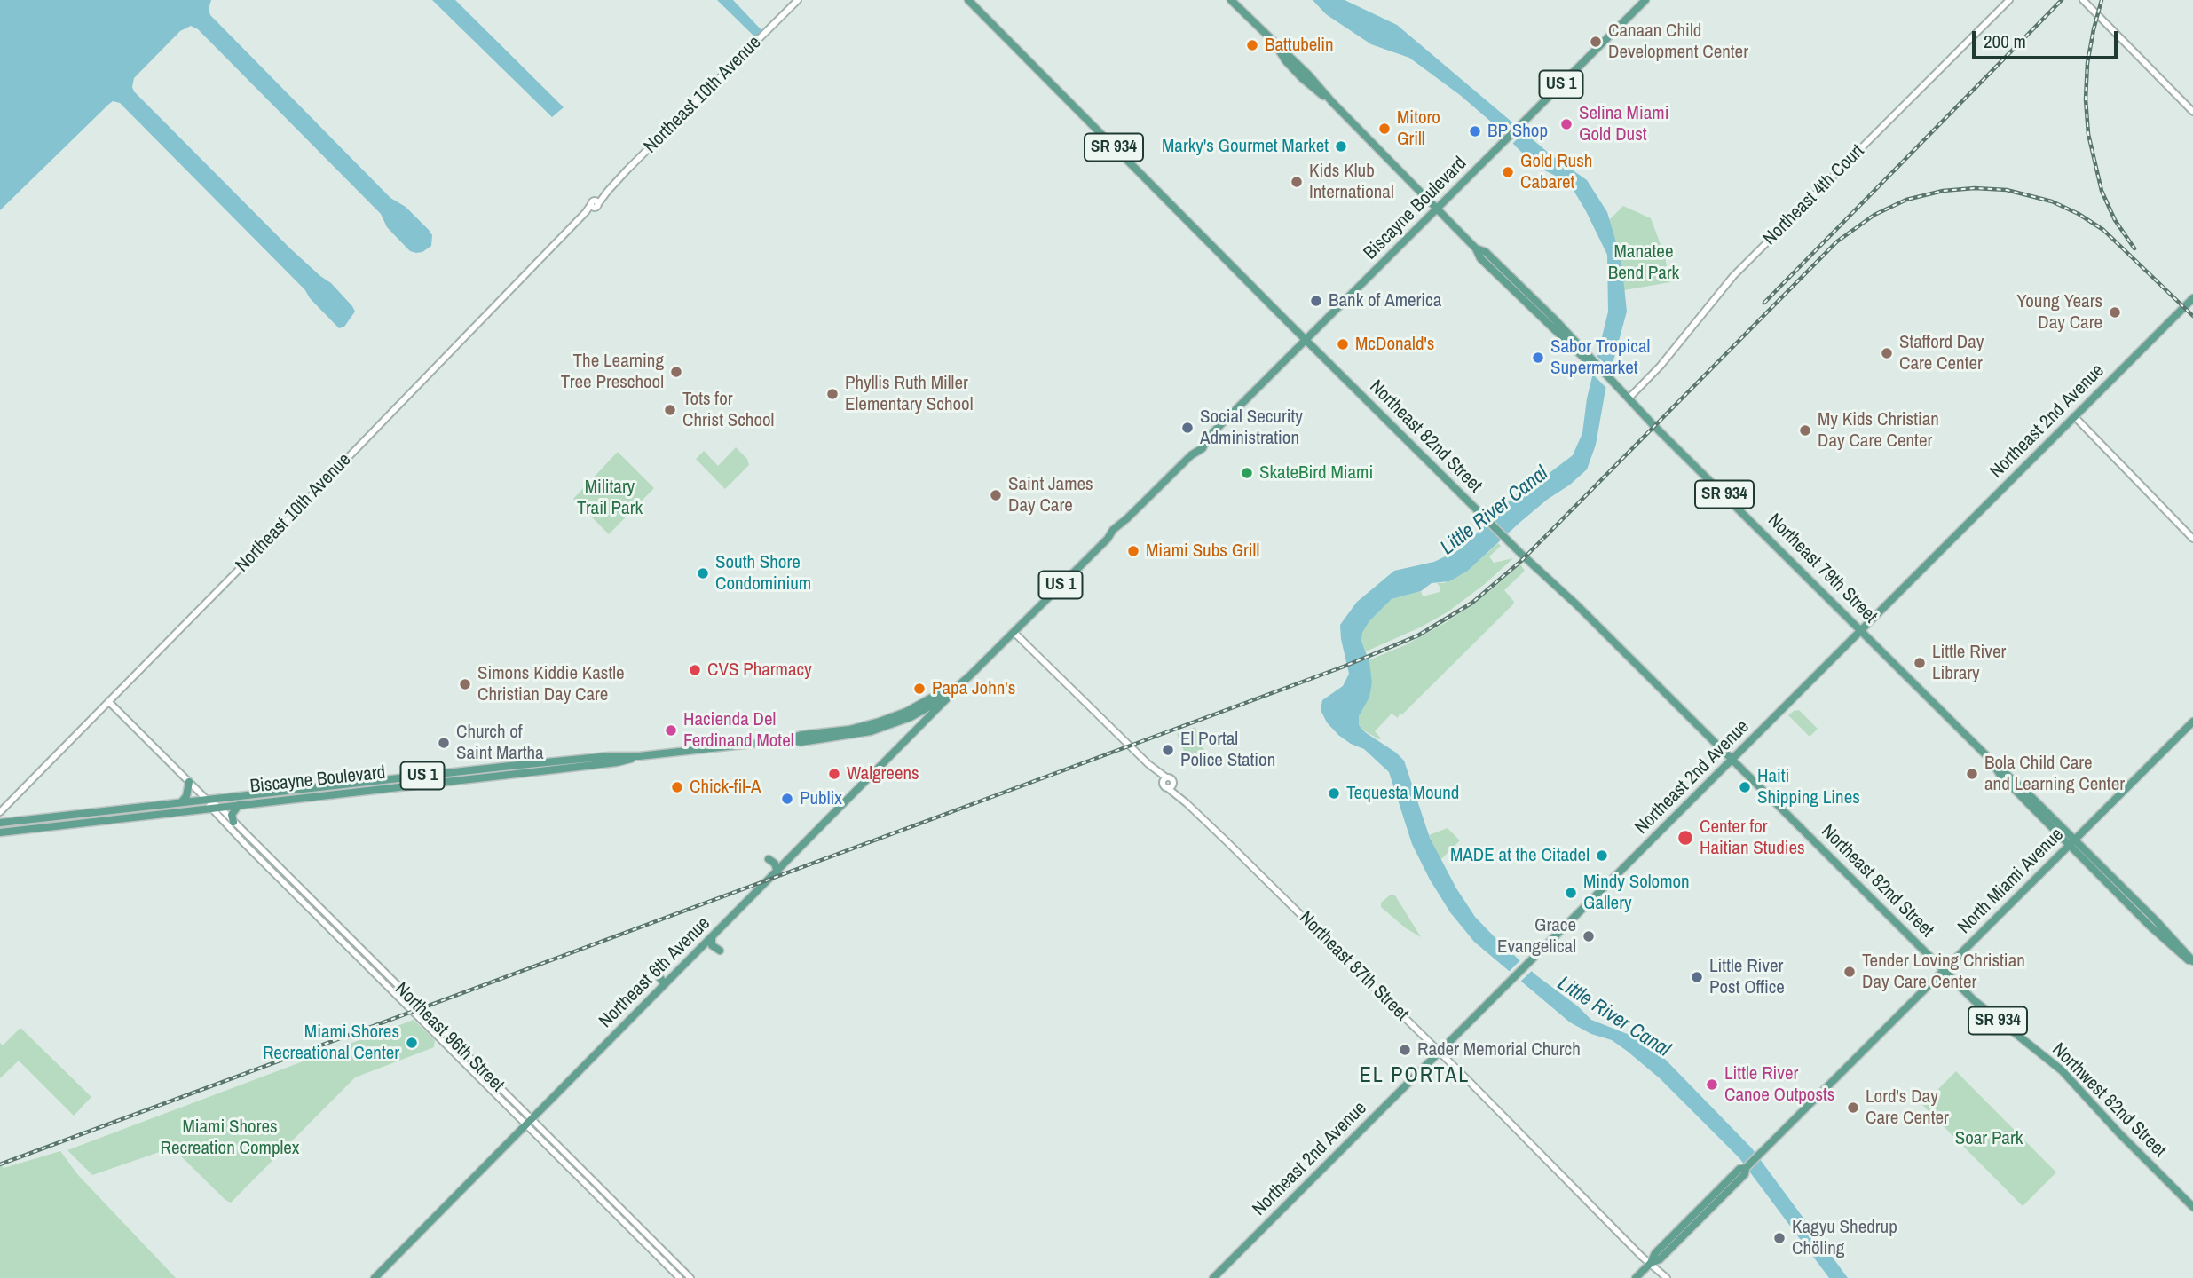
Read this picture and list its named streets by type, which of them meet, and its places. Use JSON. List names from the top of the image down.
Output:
{
  "streets": {
    "main road": [
      "US 1",
      "SR 934",
      "Biscayne Boulevard",
      "Northeast 2nd Avenue",
      "Northeast 82nd Street",
      "Northeast 79th Street",
      "North Miami Avenue",
      "Northeast 6th Avenue",
      "Northwest 82nd Street"
    ],
    "street": [
      "Northeast 10th Avenue",
      "Northeast 4th Court",
      "Northeast 87th Street",
      "Northeast 96th Street"
    ]
  },
  "crossings": [
    ["Northeast 10th Avenue", "Northeast 96th Street"],
    ["Northeast 4th Court", "Northeast 79th Street"],
    ["Biscayne Boulevard", "Northeast 82nd Street"],
    ["Biscayne Boulevard", "Northeast 79th Street"],
    ["Biscayne Boulevard", "Northeast 87th Street"],
    ["Biscayne Boulevard", "Northeast 6th Avenue"],
    ["Biscayne Boulevard", "Northeast 96th Street"],
    ["Northeast 2nd Avenue", "Northeast 82nd Street"],
    ["Northeast 2nd Avenue", "Northeast 79th Street"],
    ["Northeast 2nd Avenue", "Northeast 87th Street"],
    ["Northeast 82nd Street", "North Miami Avenue"],
    ["Northeast 82nd Street", "Northwest 82nd Street"],
    ["Northeast 79th Street", "North Miami Avenue"],
    ["North Miami Avenue", "Northeast 87th Street"],
    ["North Miami Avenue", "Northwest 82nd Street"],
    ["Northeast 6th Avenue", "Northeast 96th Street"]
  ],
  "districts": ["EL PORTAL"],
  "water": ["Little River Canal"],
  "parks": [
    "Manatee Bend Park",
    "Military Trail Park",
    "Miami Shores Recreation Complex",
    "Soar Park"
  ],
  "places": [
    "Canaan Child Development Center",
    "Battubelin",
    "Selina Miami Gold Dust",
    "Mitoro Grill",
    "BP Shop",
    "Marky's Gourmet Market",
    "Gold Rush Cabaret",
    "Kids Klub International",
    "Bank of America",
    "Young Years Day Care",
    "McDonald's",
    "Stafford Day Care Center",
    "Sabor Tropical Supermarket",
    "The Learning Tree Preschool",
    "Phyllis Ruth Miller Elementary School",
    "Tots for Christ School",
    "Social Security Administration",
    "My Kids Christian Day Care Center",
    "SkateBird Miami",
    "Saint James Day Care",
    "Miami Subs Grill",
    "South Shore Condominium",
    "Little River Library",
    "CVS Pharmacy",
    "Simons Kiddie Kastle Christian Day Care",
    "Papa John's",
    "Hacienda Del Ferdinand Motel",
    "Church of Saint Martha",
    "El Portal Police Station",
    "Walgreens",
    "Bola Child Care and Learning Center",
    "Chick-fil-A",
    "Haiti Shipping Lines",
    "Tequesta Mound",
    "Publix",
    "Center for Haitian Studies",
    "MADE at the Citadel",
    "Mindy Solomon Gallery",
    "Grace Evangelical",
    "Tender Loving Christian Day Care Center",
    "Little River Post Office",
    "Miami Shores Recreational Center",
    "Rader Memorial Church",
    "Little River Canoe Outposts",
    "Lord's Day Care Center",
    "Kagyu Shedrup Chöling"
  ],
  "scale_bar": "200 m"
}
